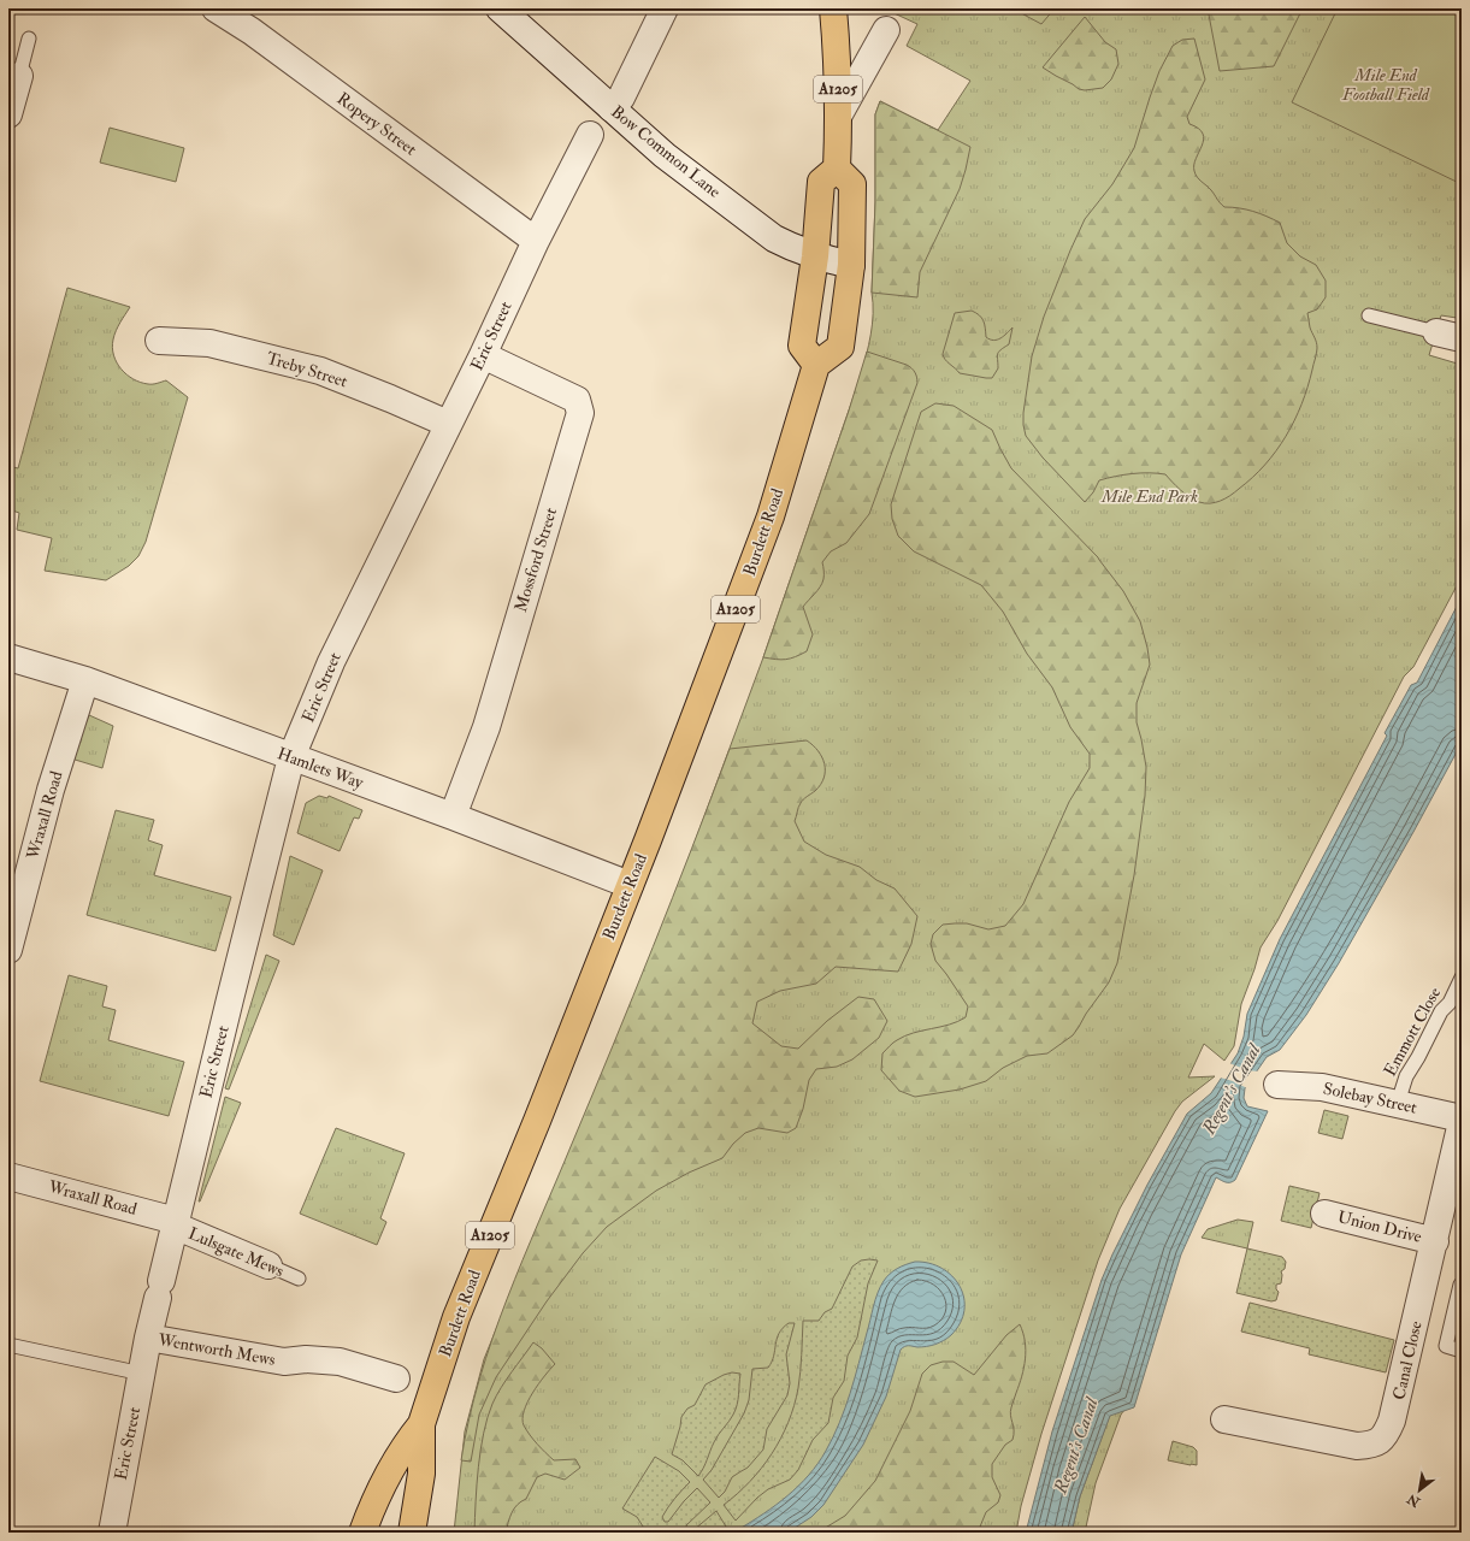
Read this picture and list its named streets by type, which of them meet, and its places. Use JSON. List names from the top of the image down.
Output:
{
  "streets": {
    "main road": ["A1205", "Burdett Road"],
    "street": [
      "Ropery Street",
      "Bow Common Lane",
      "Eric Street",
      "Treby Street",
      "Mossford Street",
      "Hamlets Way",
      "Wraxall Road",
      "Solebay Street",
      "Union Drive",
      "Lulsgate Mews",
      "Wentworth Mews",
      "Canal Close"
    ],
    "lane": ["Emmott Close"]
  },
  "crossings": [
    ["Ropery Street", "Eric Street"],
    ["Eric Street", "Treby Street"],
    ["Eric Street", "Mossford Street"],
    ["Eric Street", "Hamlets Way"],
    ["Eric Street", "Wraxall Road"],
    ["Eric Street", "Lulsgate Mews"],
    ["Eric Street", "Wentworth Mews"],
    ["Burdett Road", "Hamlets Way"],
    ["Mossford Street", "Hamlets Way"],
    ["Hamlets Way", "Wraxall Road"],
    ["Wraxall Road", "Lulsgate Mews"],
    ["Emmott Close", "Solebay Street"],
    ["Solebay Street", "Canal Close"],
    ["Union Drive", "Canal Close"]
  ],
  "water": ["Regent's Canal"],
  "parks": ["Mile End Football Field", "Mile End Park"],
  "north": "bottom left"
}
